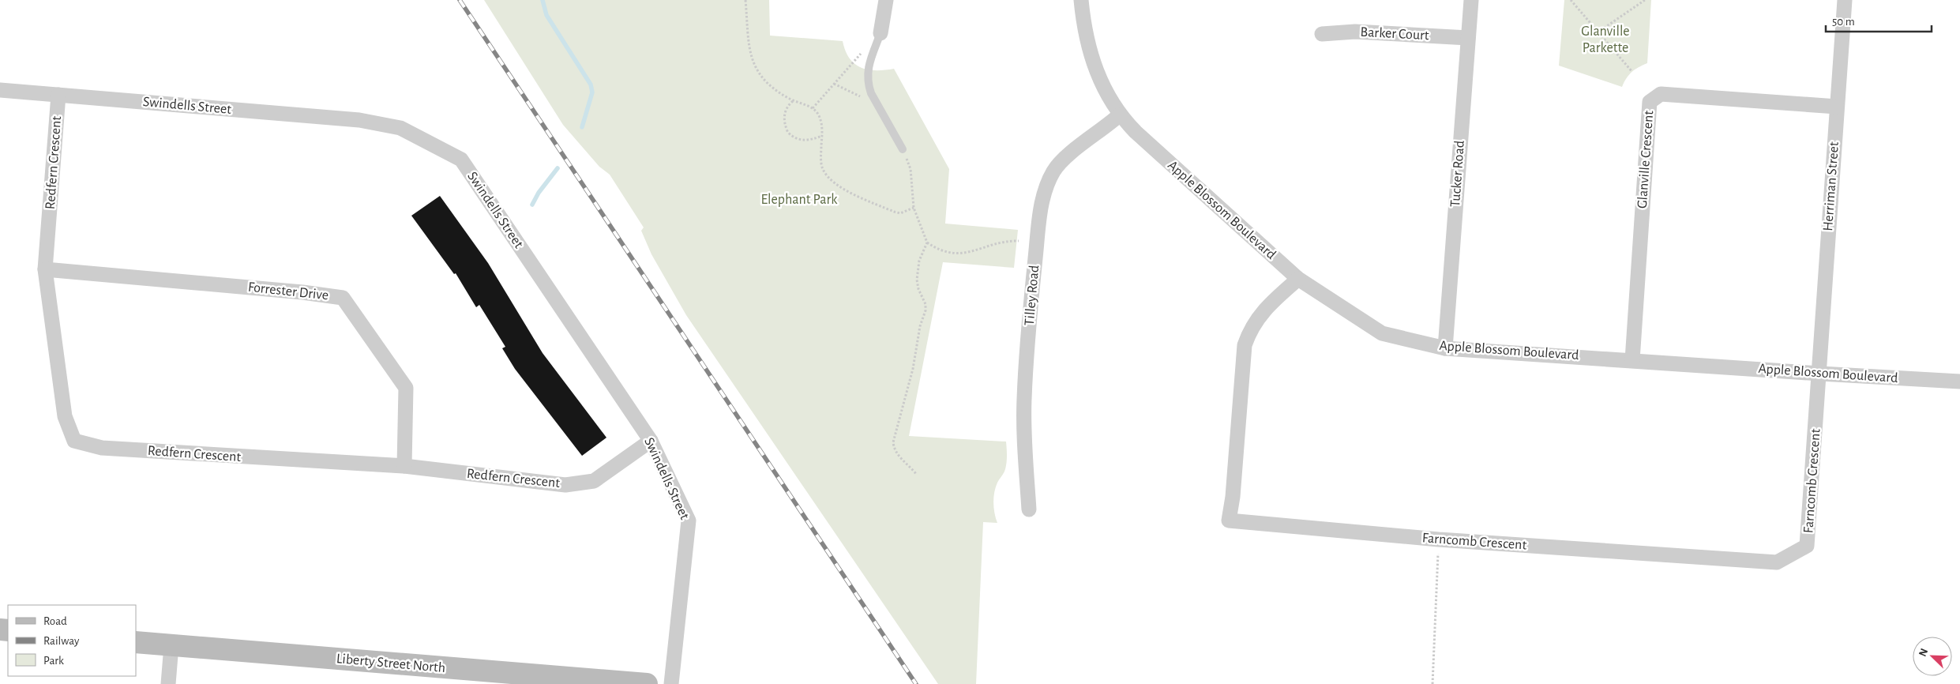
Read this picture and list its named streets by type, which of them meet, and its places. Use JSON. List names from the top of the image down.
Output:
{
  "streets": {
    "main road": ["Liberty Street North"],
    "street": [
      "Barker Court",
      "Swindells Street",
      "Glanville Crescent",
      "Redfern Crescent",
      "Tucker Road",
      "Herriman Street",
      "Apple Blossom Boulevard",
      "Forrester Drive",
      "Tilley Road",
      "Farncomb Crescent"
    ]
  },
  "crossings": [
    ["Barker Court", "Tucker Road"],
    ["Swindells Street", "Redfern Crescent"],
    ["Glanville Crescent", "Herriman Street"],
    ["Glanville Crescent", "Apple Blossom Boulevard"],
    ["Redfern Crescent", "Forrester Drive"],
    ["Tucker Road", "Apple Blossom Boulevard"],
    ["Herriman Street", "Apple Blossom Boulevard"],
    ["Herriman Street", "Farncomb Crescent"],
    ["Apple Blossom Boulevard", "Tilley Road"],
    ["Apple Blossom Boulevard", "Farncomb Crescent"]
  ],
  "parks": ["Glanville Parkette", "Elephant Park"],
  "legend": ["Road", "Railway", "Park"],
  "scale_bar": "50 m",
  "north": "top left"
}
